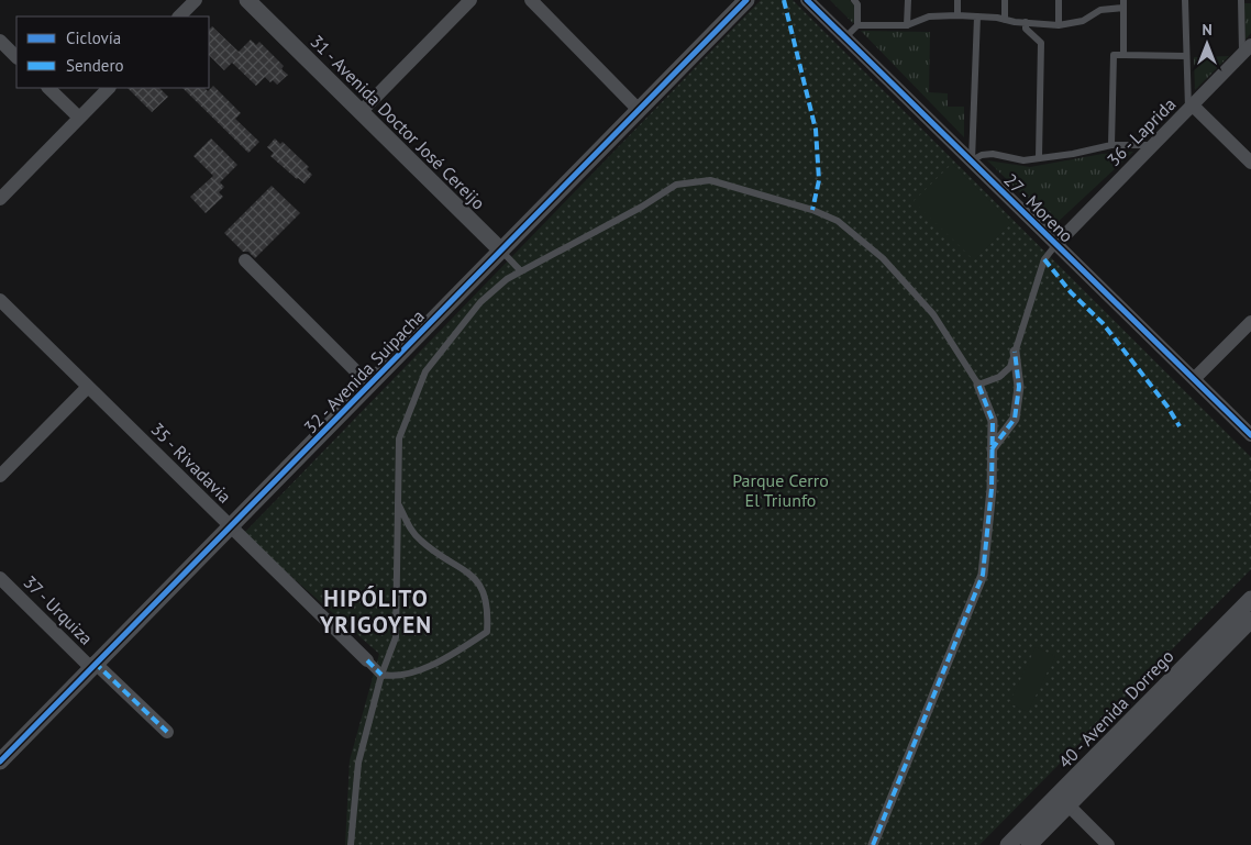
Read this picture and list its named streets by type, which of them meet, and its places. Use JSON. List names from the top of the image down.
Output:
{
  "streets": {
    "street": [
      "31 - Avenida Doctor José Cereijo",
      "36 - Laprida",
      "27 - Moreno",
      "32 - Avenida Suipacha",
      "35 - Rivadavia",
      "37 - Urquiza",
      "40 - Avenida Dorrego"
    ]
  },
  "crossings": [
    ["31 - Avenida Doctor José Cereijo", "32 - Avenida Suipacha"],
    ["36 - Laprida", "27 - Moreno"],
    ["32 - Avenida Suipacha", "35 - Rivadavia"],
    ["32 - Avenida Suipacha", "37 - Urquiza"]
  ],
  "districts": ["HIPÓLITO YRIGOYEN"],
  "parks": ["Parque Cerro El Triunfo"],
  "legend": ["Ciclovía", "Sendero"],
  "north": "top"
}
